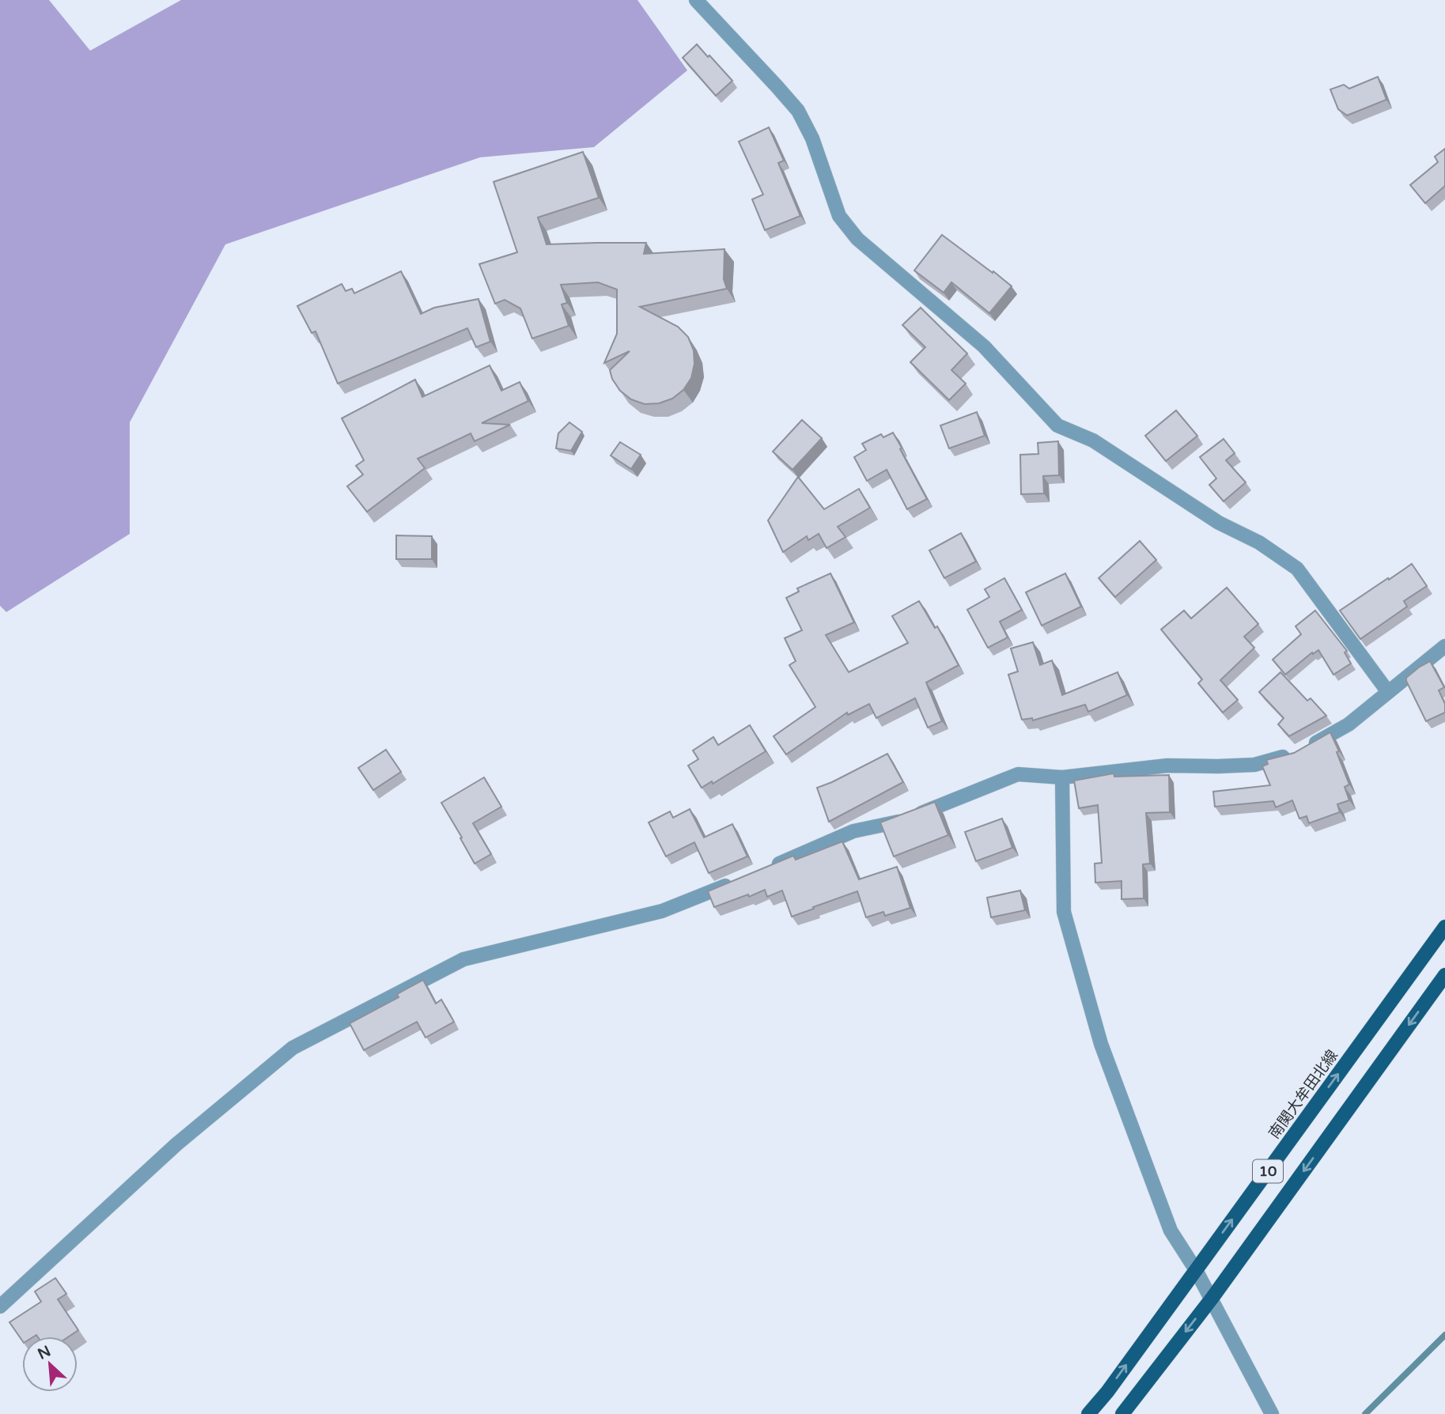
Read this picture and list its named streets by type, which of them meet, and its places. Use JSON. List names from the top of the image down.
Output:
{
  "streets": {
    "main road": ["南関大牟田北線", "10"]
  },
  "north": "top left"
}
